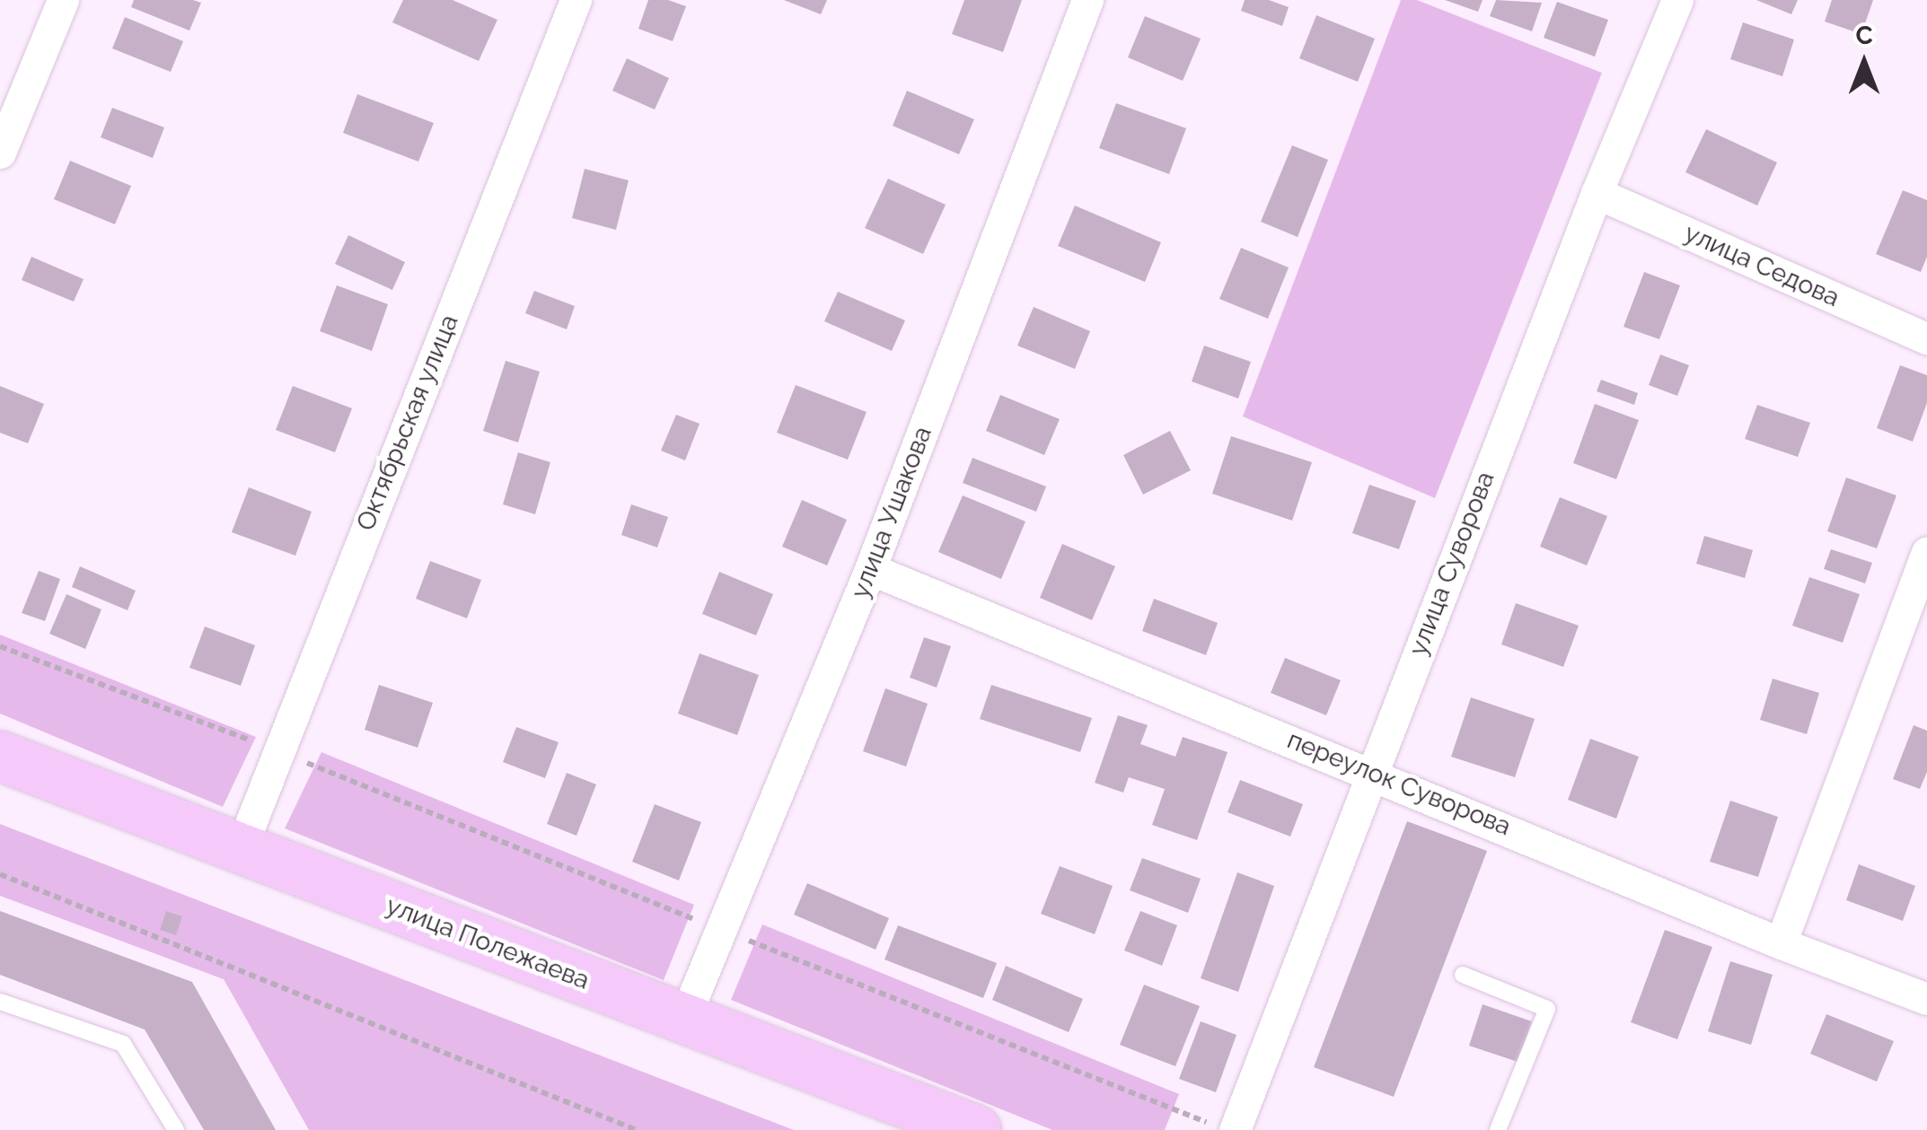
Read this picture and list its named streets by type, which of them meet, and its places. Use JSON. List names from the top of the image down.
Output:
{
  "streets": {
    "main road": ["улица Полежаева"],
    "street": [
      "улица Седова",
      "Октябрьская улица",
      "улица Ушакова",
      "улица Суворова",
      "переулок Суворова"
    ]
  },
  "crossings": [
    ["улица Седова", "улица Суворова"],
    ["Октябрьская улица", "улица Полежаева"],
    ["улица Ушакова", "переулок Суворова"],
    ["улица Ушакова", "улица Полежаева"],
    ["улица Суворова", "переулок Суворова"]
  ],
  "north": "top"
}
